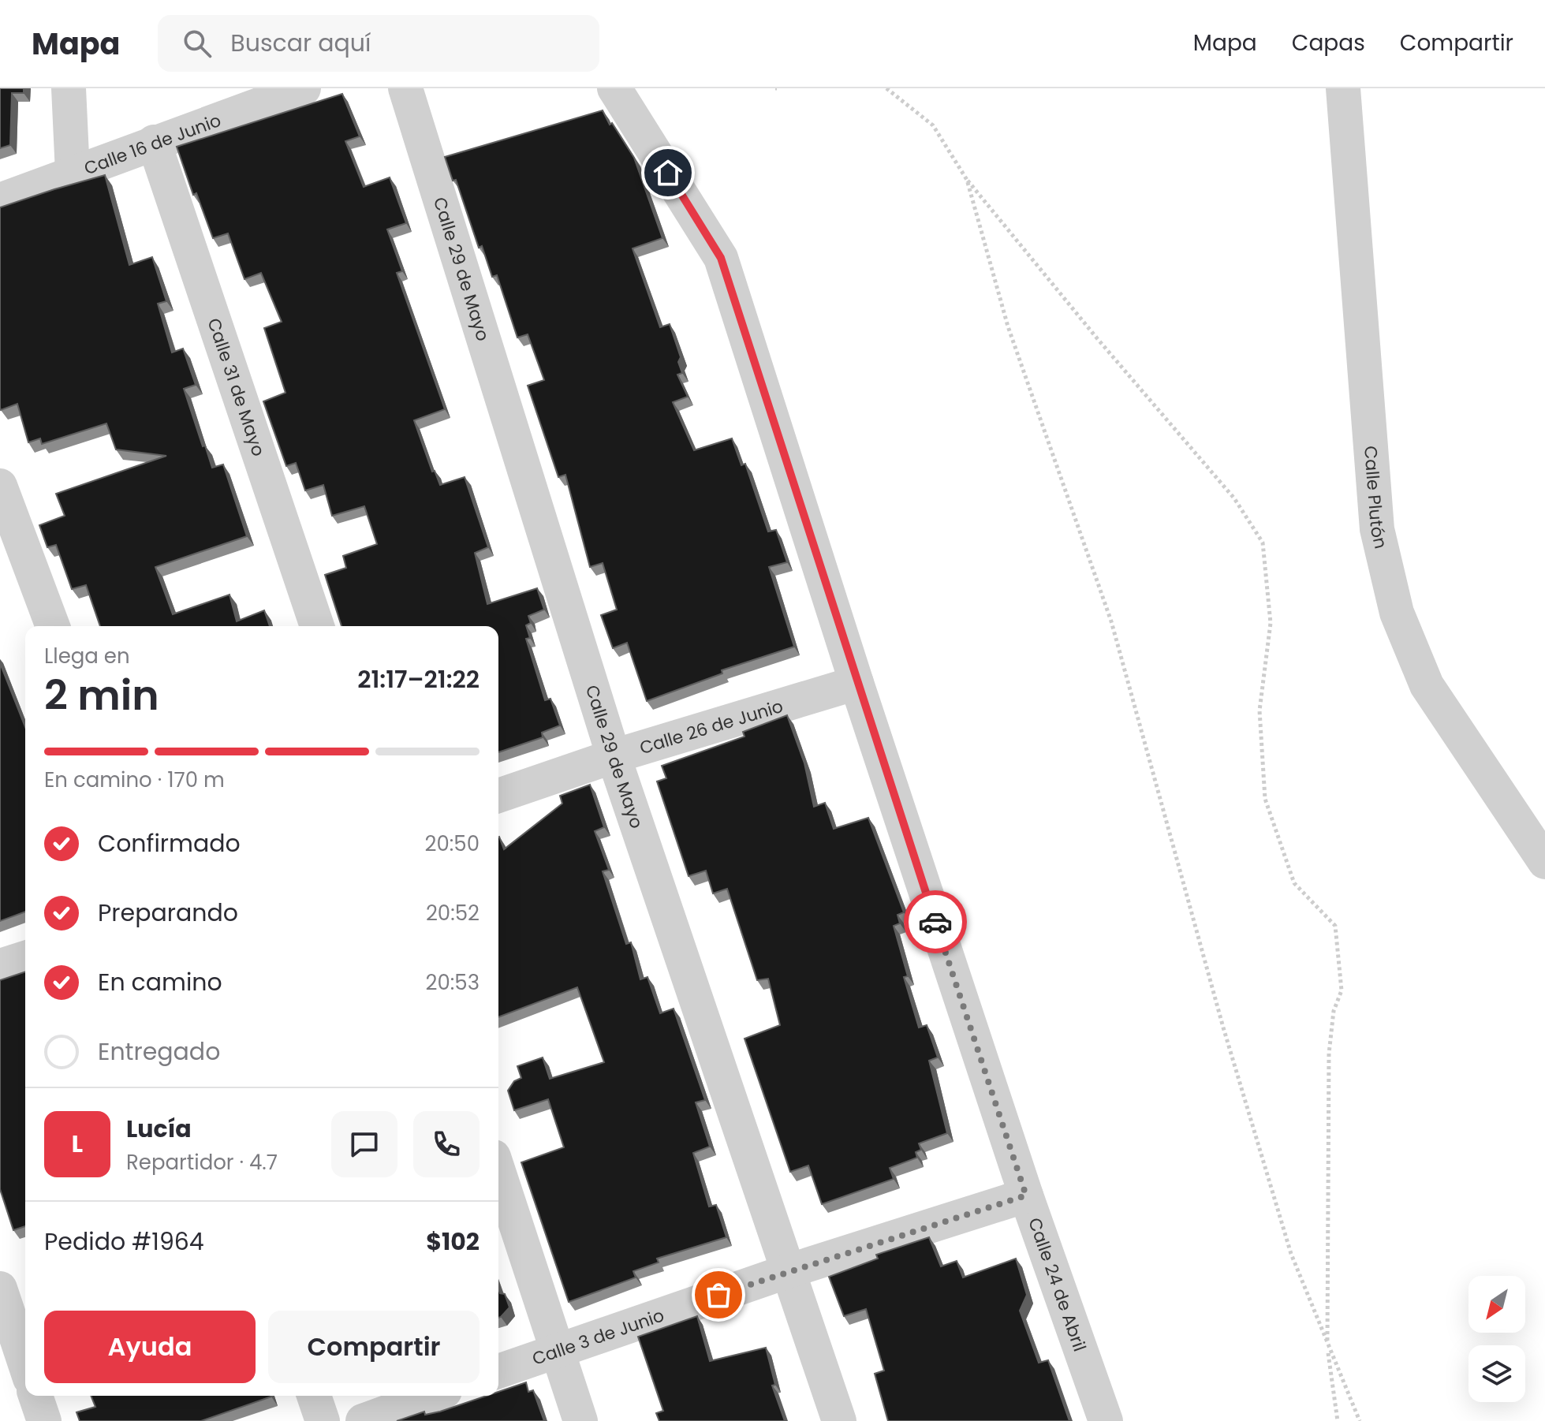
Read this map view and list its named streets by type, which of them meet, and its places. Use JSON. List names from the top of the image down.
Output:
{
  "streets": {
    "street": [
      "Calle 16 de Junio",
      "Calle 29 de Mayo",
      "Calle 31 de Mayo",
      "Calle Plutón",
      "Calle 26 de Junio",
      "Calle 24 de Abril",
      "Calle 3 de Junio"
    ]
  },
  "crossings": [
    ["Calle 16 de Junio", "Calle 31 de Mayo"],
    ["Calle 29 de Mayo", "Calle 26 de Junio"],
    ["Calle 29 de Mayo", "Calle 3 de Junio"],
    ["Calle 26 de Junio", "Calle 24 de Abril"],
    ["Calle 24 de Abril", "Calle 3 de Junio"]
  ],
  "north": "bottom left",
  "page": {
    "header": "Mapa",
    "search": "Buscar aquí",
    "nav": ["Mapa", "Capas", "Compartir"],
    "heading": ["2 min", "Llega en", "21:17–21:22"],
    "panel": [
      "Lucía",
      "Repartidor · 4.7",
      "Pedido #1964",
      "$102"
    ],
    "bar": "En camino · 170 m",
    "list": [
      ["Confirmado", "20:50"],
      ["Preparando", "20:52"],
      ["En camino", "20:53"],
      "Entregado"
    ],
    "round": "L",
    "buttons": ["Ayuda", "Compartir"]
  }
}
